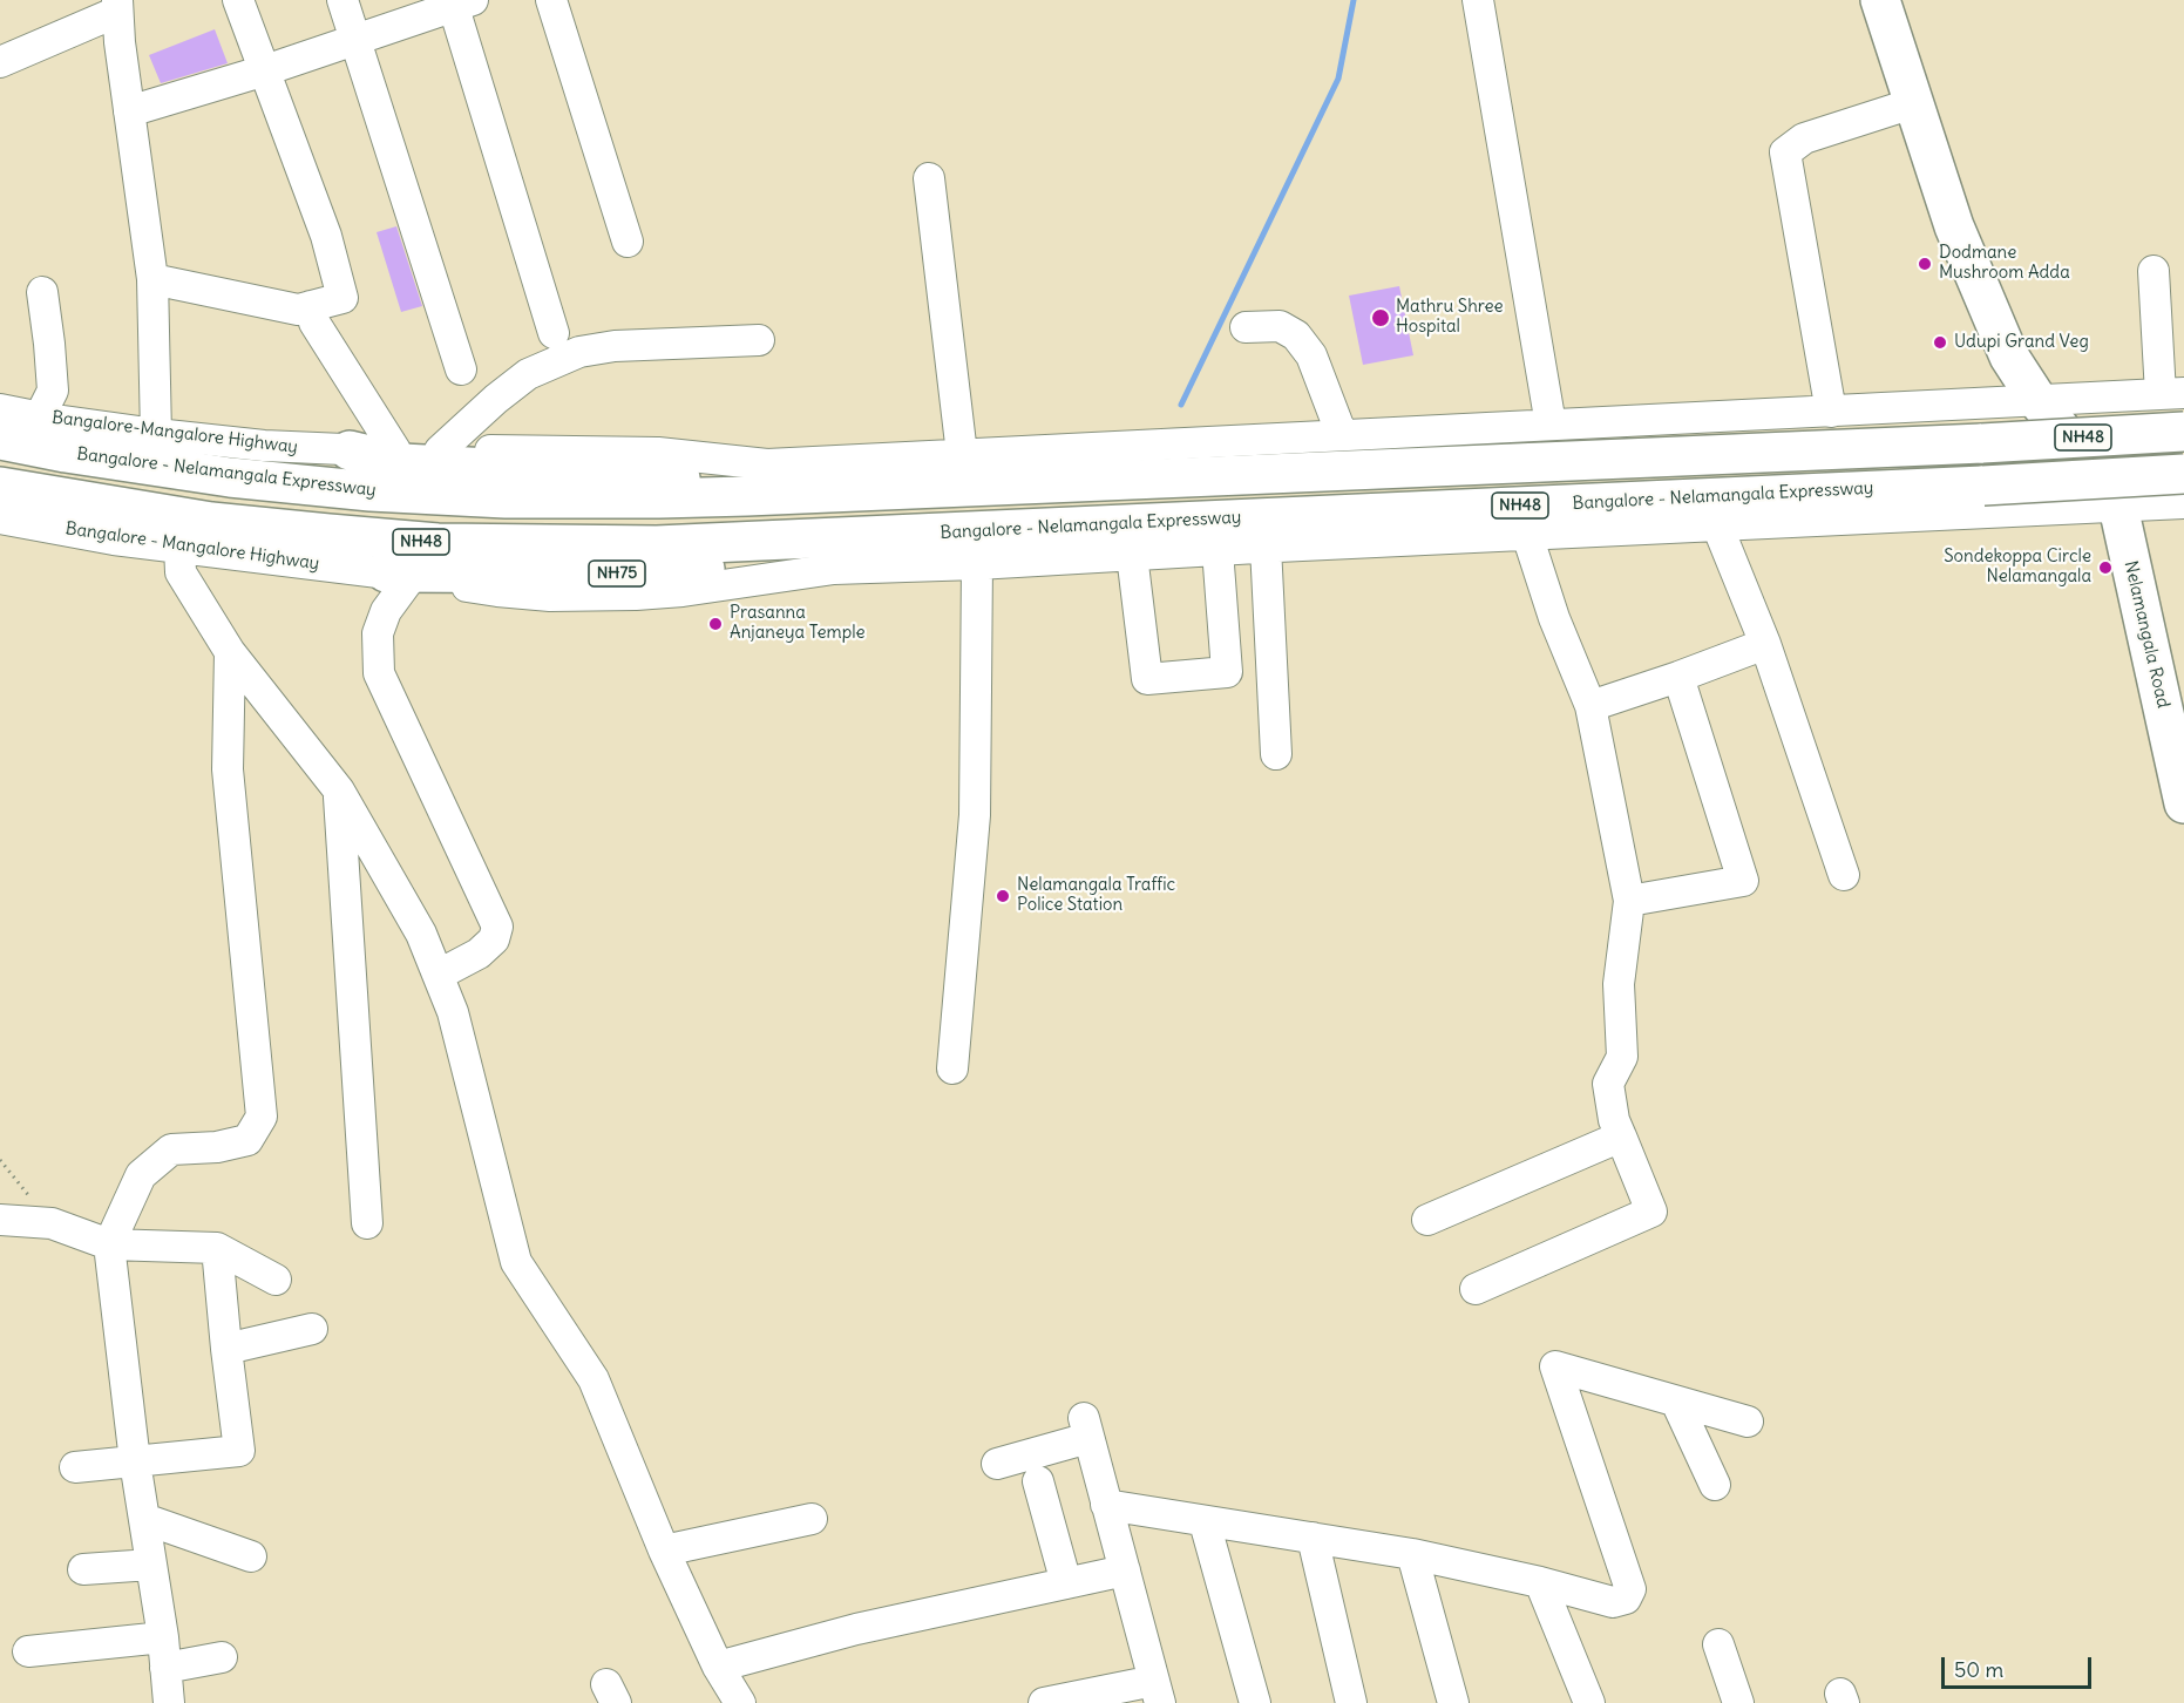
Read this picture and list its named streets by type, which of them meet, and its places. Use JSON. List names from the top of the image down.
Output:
{
  "streets": {
    "main road": [
      "NH48",
      "Bangalore - Nelamangala Expressway",
      "NH75",
      "Nelamangala Road"
    ],
    "street": ["Bangalore-Mangalore Highway", "Bangalore - Mangalore Highway"]
  },
  "crossings": [
    ["Bangalore - Nelamangala Expressway", "NH75"],
    ["Bangalore - Mangalore Highway", "NH75"],
    ["Bangalore - Mangalore Highway", "Nelamangala Road"]
  ],
  "places": [
    "Dodmane Mushroom Adda",
    "Mathru Shree Hospital",
    "Udupi Grand Veg",
    "Sondekoppa Circle Nelamangala",
    "Prasanna Anjaneya Temple",
    "Nelamangala Traffic Police Station"
  ],
  "scale_bar": "50 m"
}
